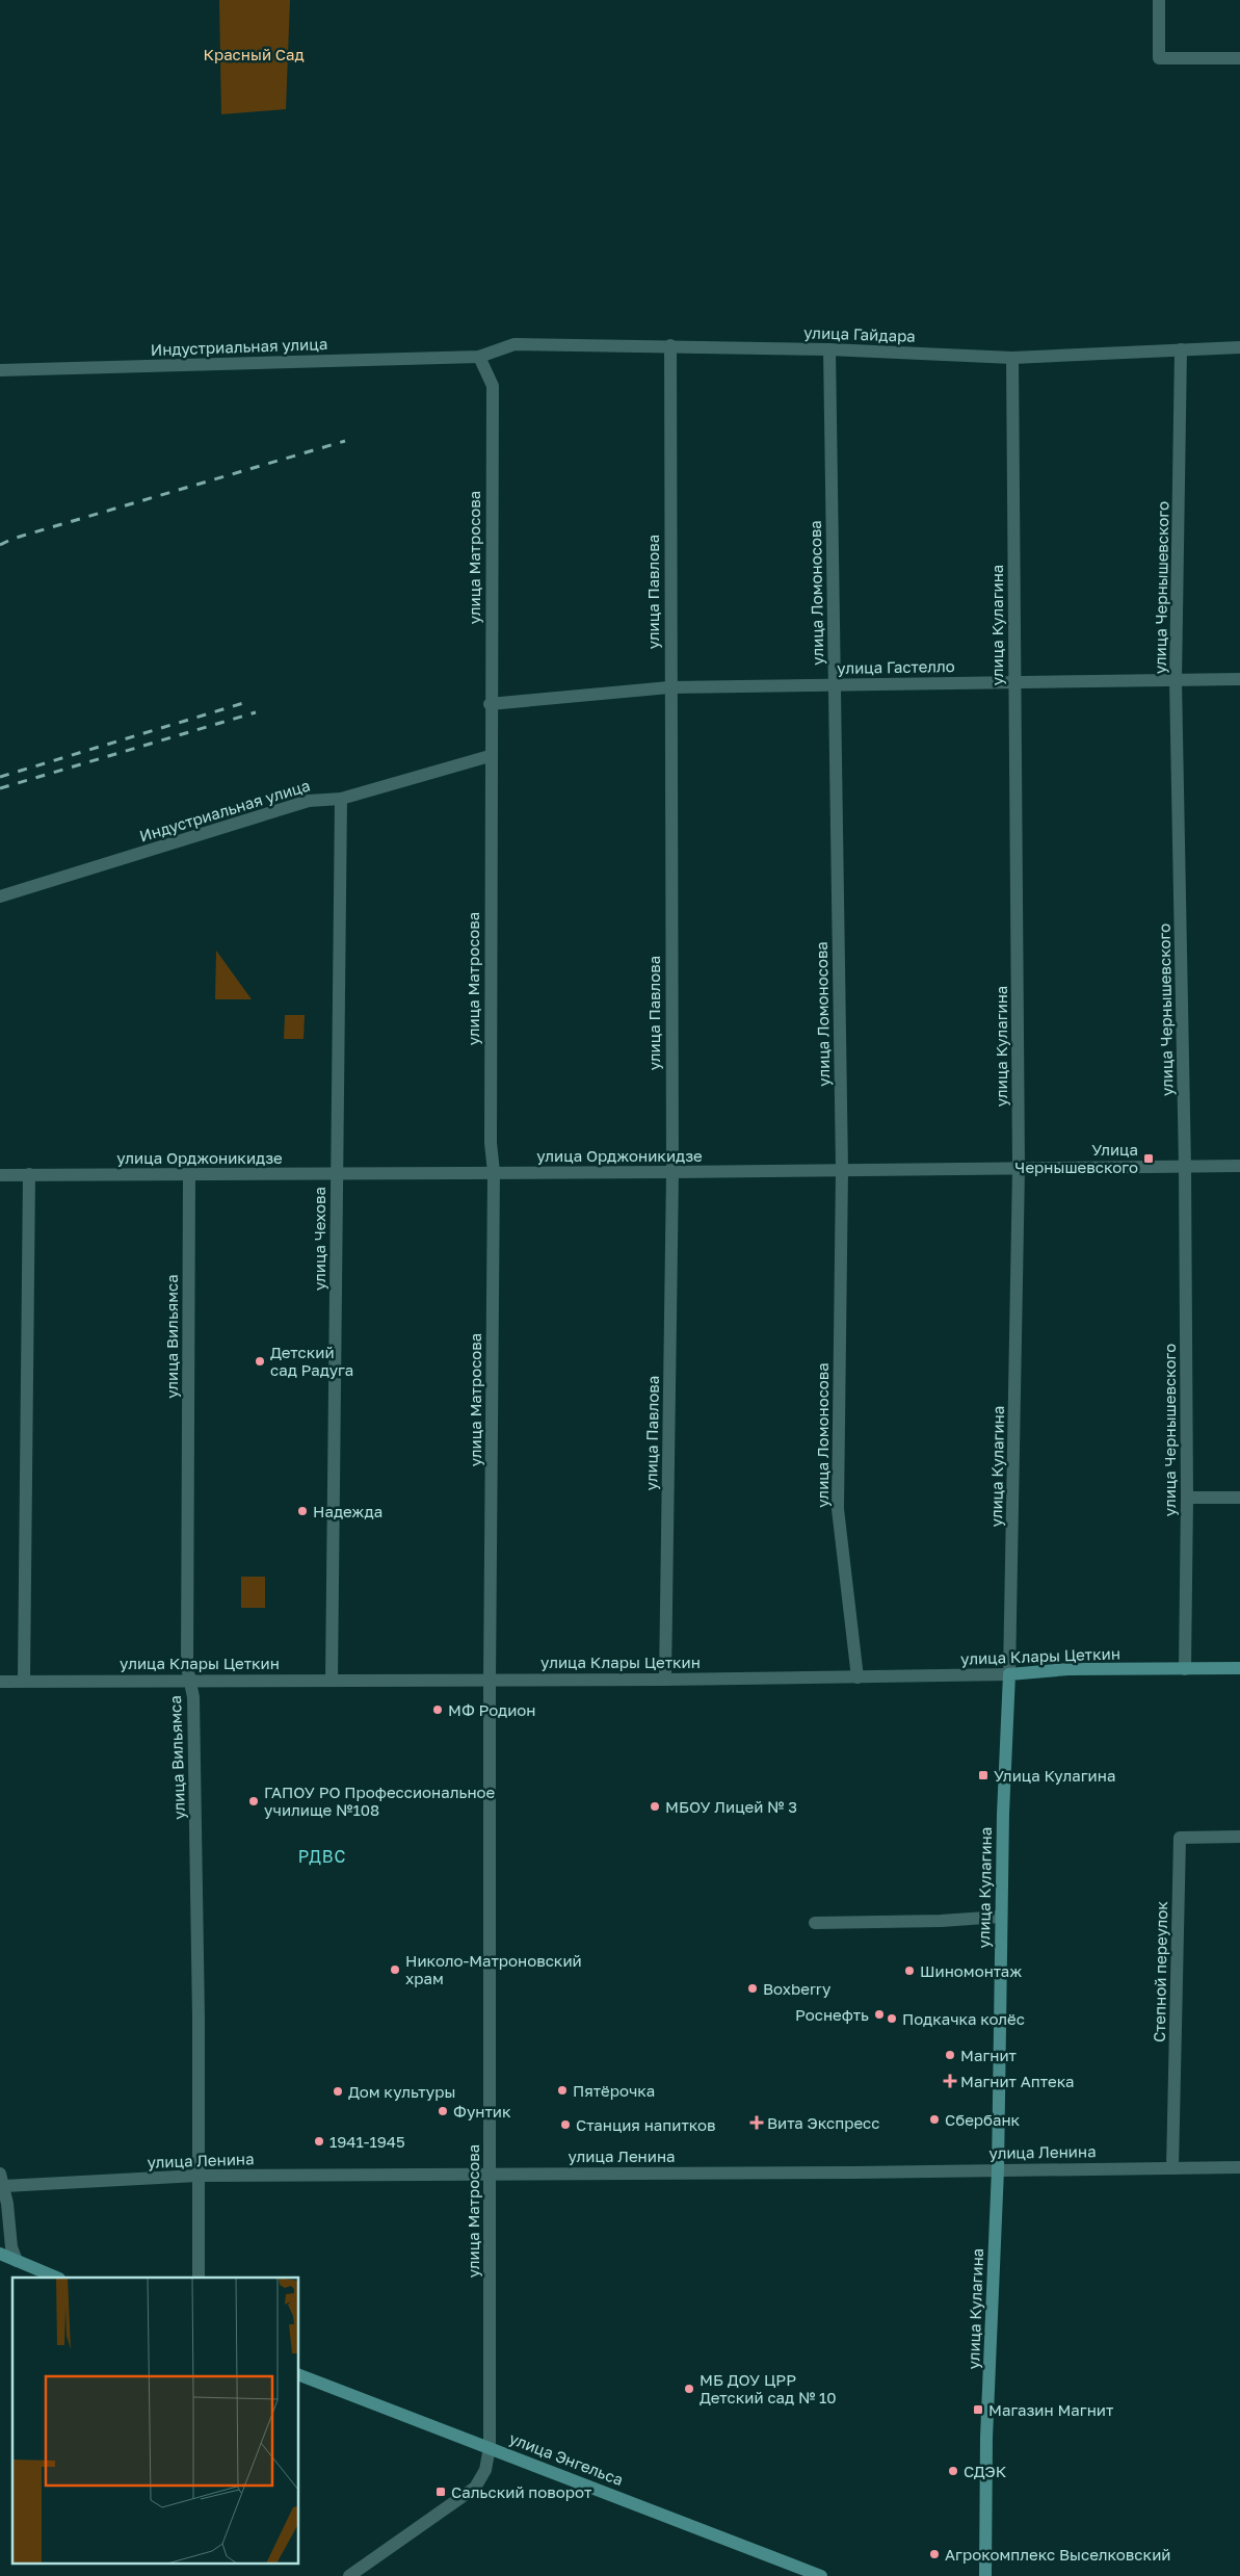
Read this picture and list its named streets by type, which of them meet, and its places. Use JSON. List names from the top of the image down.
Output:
{
  "streets": {
    "main road": ["улица Кулагина", "улица Клары Цеткин", "улица Энгельса"],
    "street": [
      "улица Гайдара",
      "Индустриальная улица",
      "улица Матросова",
      "улица Чернышевского",
      "улица Павлова",
      "улица Ломоносова",
      "улица Гастелло",
      "улица Орджоникидзе",
      "улица Чехова",
      "улица Вильямса",
      "Степной переулок",
      "улица Ленина"
    ]
  },
  "crossings": [
    ["улица Гайдара", "Индустриальная улица"],
    ["улица Гайдара", "улица Матросова"],
    ["улица Гайдара", "улица Чернышевского"],
    ["улица Гайдара", "улица Павлова"],
    ["улица Гайдара", "улица Ломоносова"],
    ["улица Гайдара", "улица Кулагина"],
    ["Индустриальная улица", "улица Матросова"],
    ["Индустриальная улица", "улица Чехова"],
    ["улица Матросова", "улица Гастелло"],
    ["улица Матросова", "улица Орджоникидзе"],
    ["улица Матросова", "улица Клары Цеткин"],
    ["улица Матросова", "улица Ленина"],
    ["улица Матросова", "улица Энгельса"],
    ["улица Чернышевского", "улица Гастелло"],
    ["улица Чернышевского", "улица Орджоникидзе"],
    ["улица Чернышевского", "улица Клары Цеткин"],
    ["улица Павлова", "улица Гастелло"],
    ["улица Павлова", "улица Орджоникидзе"],
    ["улица Павлова", "улица Клары Цеткин"],
    ["улица Ломоносова", "улица Гастелло"],
    ["улица Ломоносова", "улица Орджоникидзе"],
    ["улица Ломоносова", "улица Клары Цеткин"],
    ["улица Кулагина", "улица Гастелло"],
    ["улица Кулагина", "улица Орджоникидзе"],
    ["улица Кулагина", "улица Клары Цеткин"],
    ["улица Кулагина", "улица Ленина"],
    ["улица Орджоникидзе", "улица Чехова"],
    ["улица Орджоникидзе", "улица Вильямса"],
    ["улица Чехова", "улица Клары Цеткин"],
    ["улица Вильямса", "улица Клары Цеткин"],
    ["улица Вильямса", "улица Ленина"],
    ["Степной переулок", "улица Ленина"]
  ],
  "districts": ["РДВС"],
  "parks": ["Красный Сад"],
  "places": {
    "transit": [
      "Улица Чернышевского",
      "Улица Кулагина",
      "Магазин Магнит",
      "Сальский поворот"
    ],
    "other": [
      "Детский сад Радуга",
      "Надежда",
      "МФ Родион",
      "ГАПОУ РО Профессиональное училище №108",
      "МБОУ Лицей № 3",
      "Николо-Матроновский храм",
      "Шиномонтаж",
      "Boxberry",
      "Роснефть",
      "Подкачка колёс",
      "Магнит",
      "Пятёрочка",
      "Дом культуры",
      "Фунтик",
      "Сбербанк",
      "Станция напитков",
      "1941-1945",
      "МБ ДОУ ЦРР Детский сад № 10",
      "СДЭК",
      "Агрокомплекс Выселковский"
    ],
    "health": ["Магнит Аптека", "Вита Экспресс"]
  }
}
